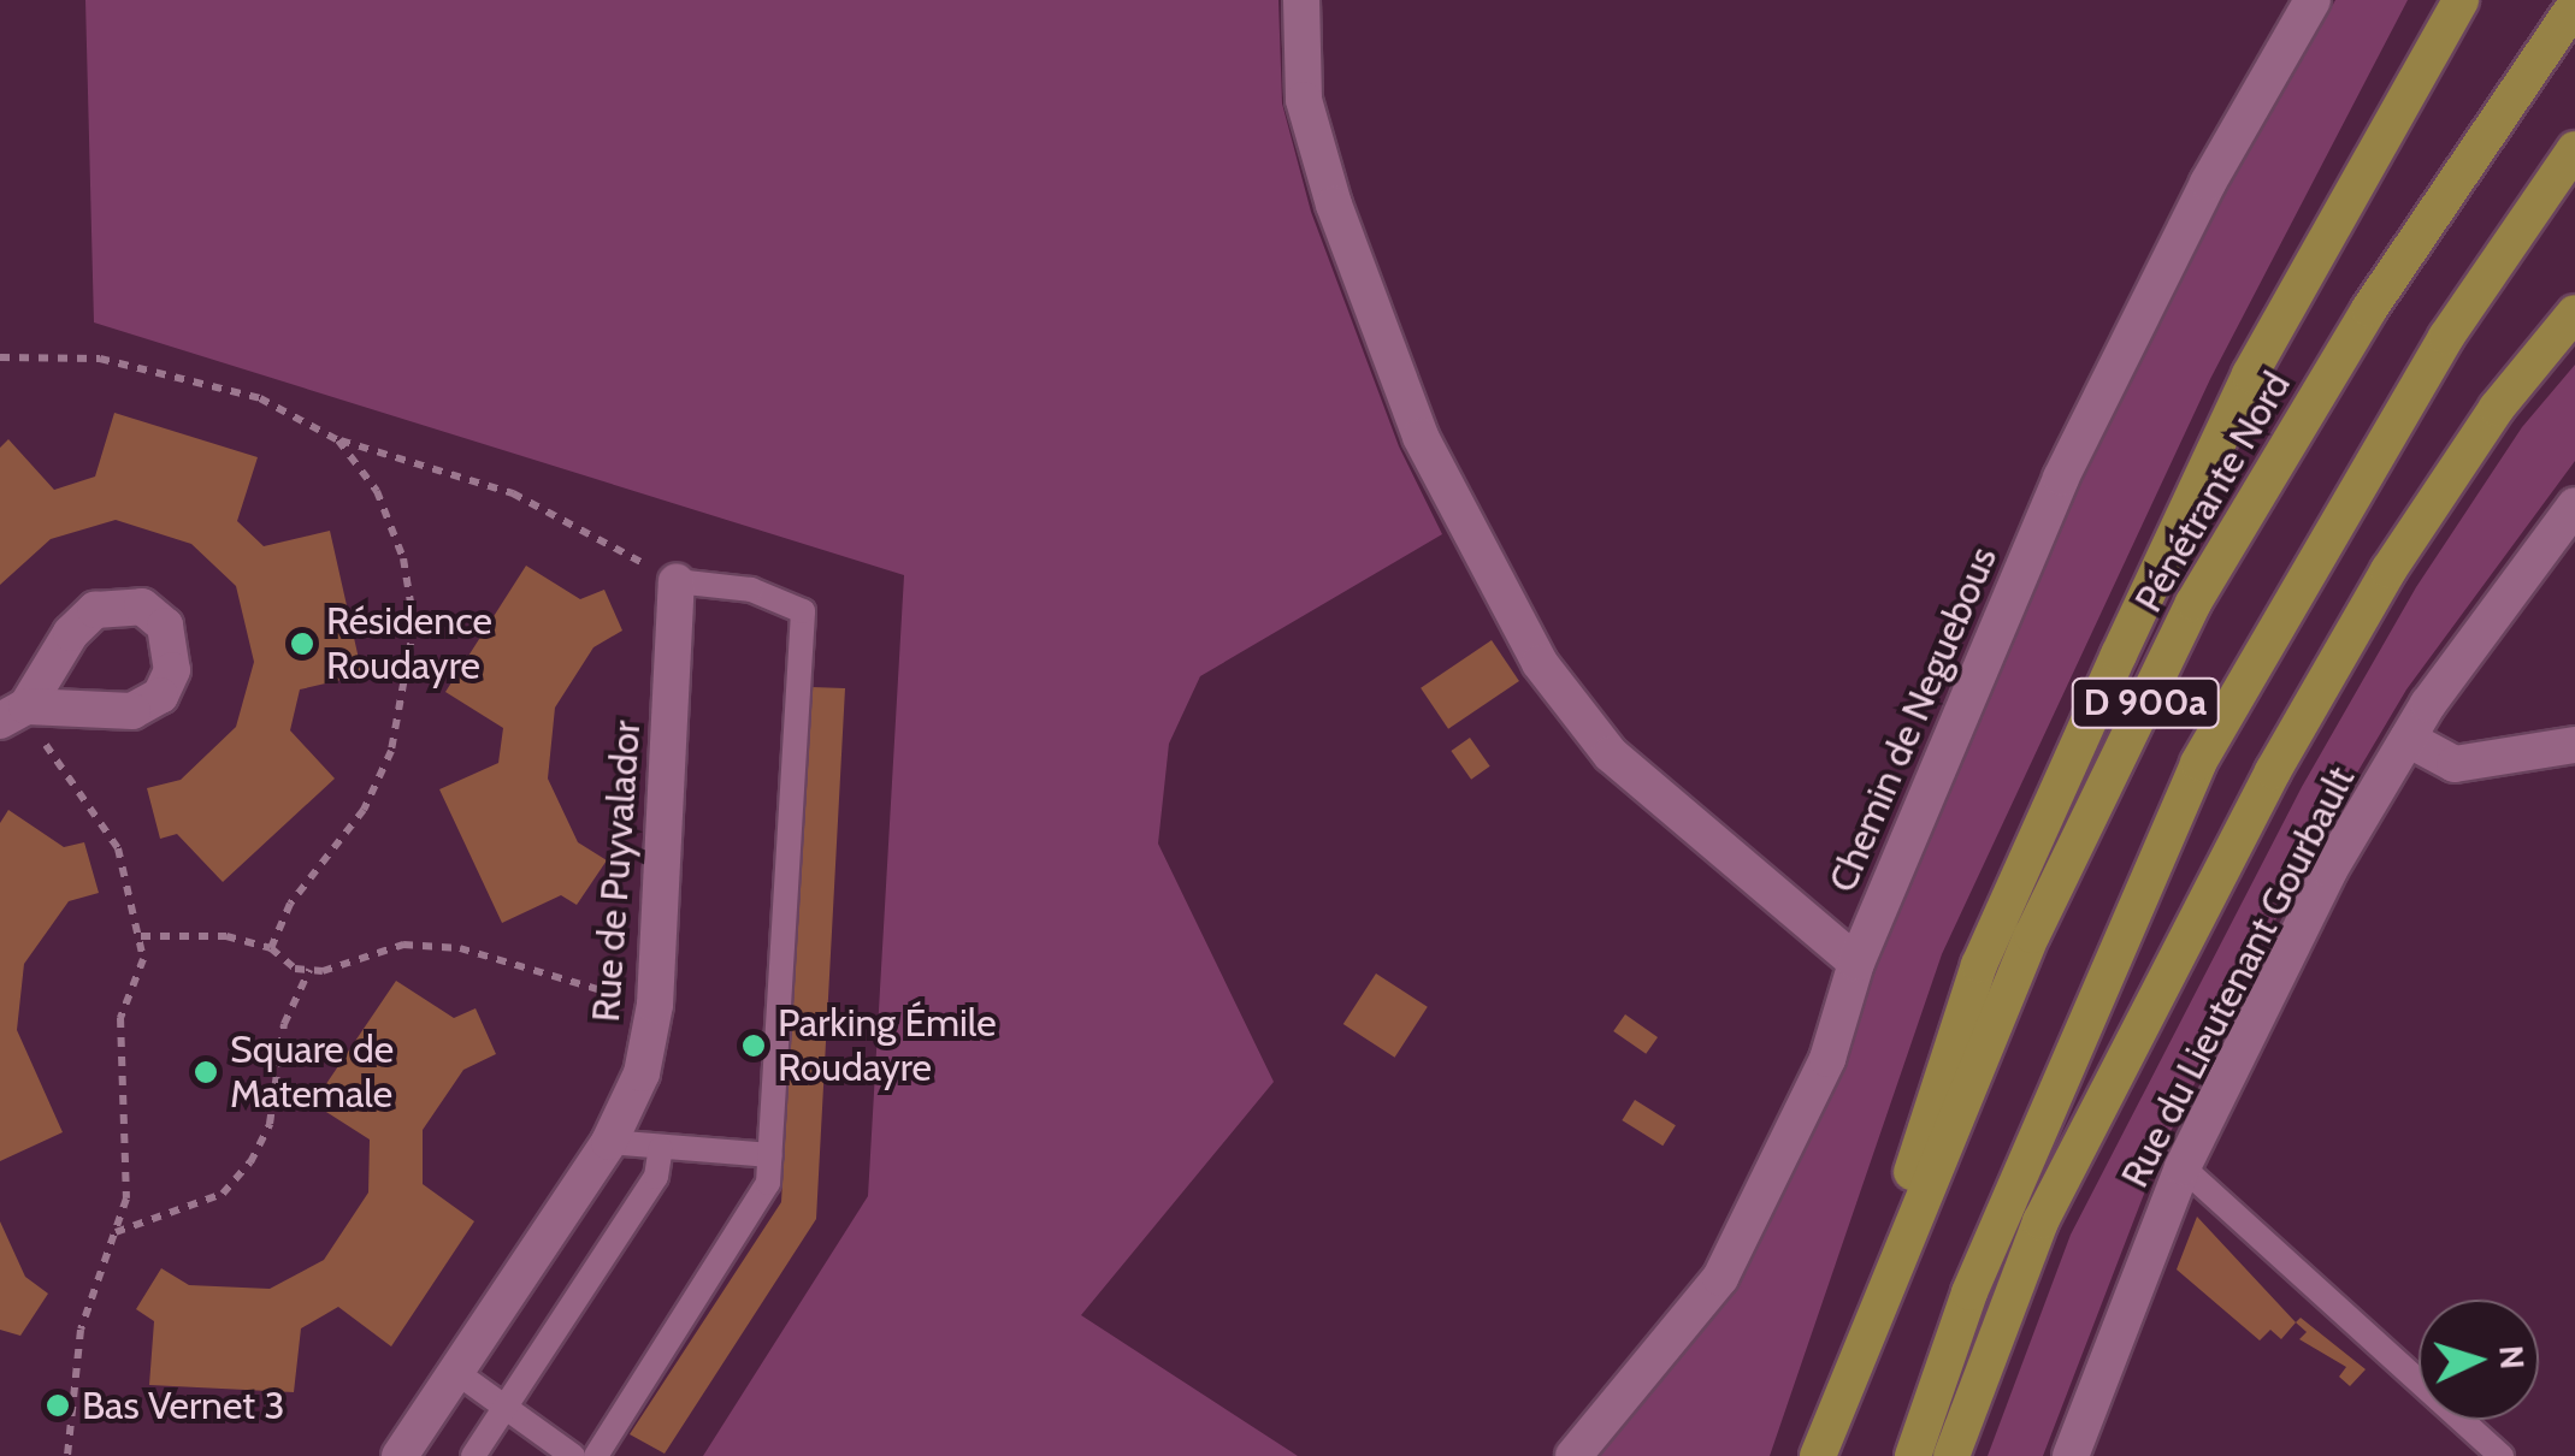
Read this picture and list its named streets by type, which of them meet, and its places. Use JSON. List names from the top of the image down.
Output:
{
  "streets": {
    "highway": ["Pénétrante Nord", "D 900a"],
    "street": ["Chemin de Neguebous", "Rue de Puyvalador", "Rue du Lieutenant Gourbault"]
  },
  "places": [
    "Résidence Roudayre",
    "Parking Émile Roudayre",
    "Square de Matemale",
    "Bas Vernet 3"
  ],
  "north": "right"
}
